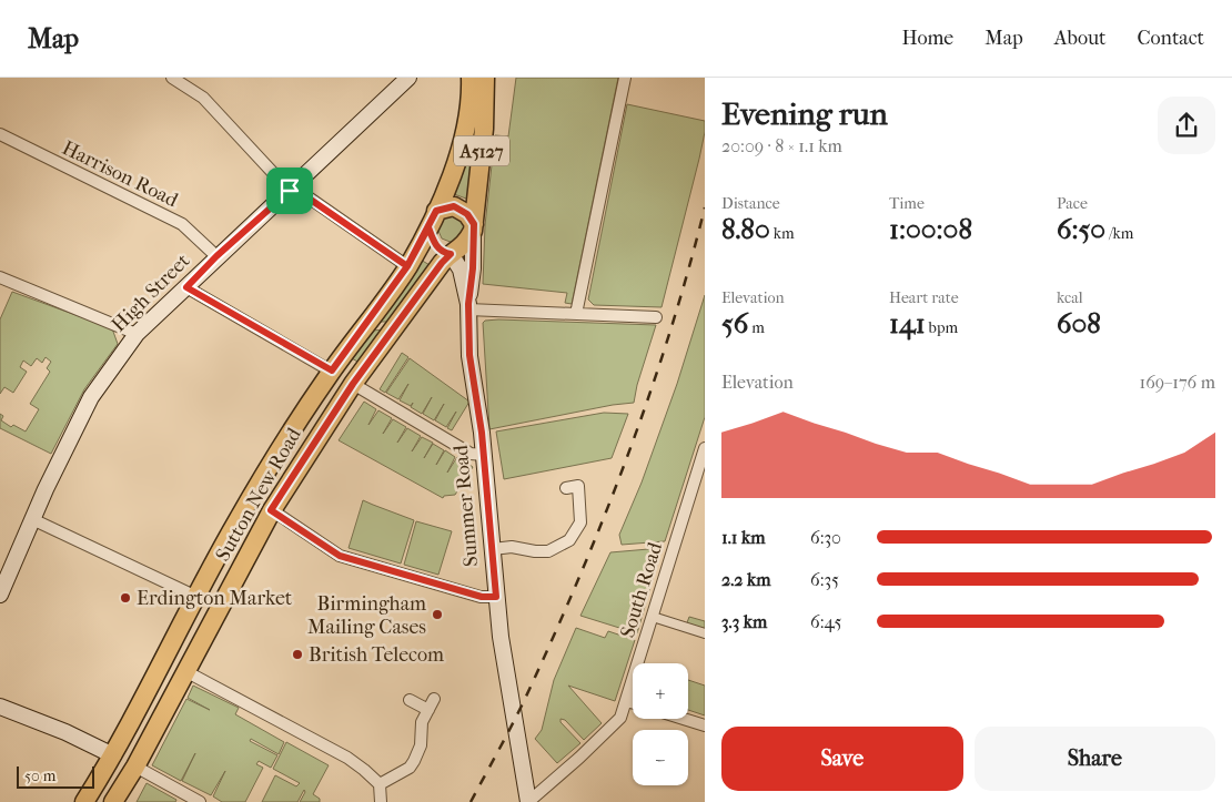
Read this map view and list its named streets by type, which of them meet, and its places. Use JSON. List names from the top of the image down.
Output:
{
  "streets": {
    "main road": [
      "A5127",
      "High Street",
      "Sutton New Road",
      "Summer Road"
    ],
    "street": ["Harrison Road", "South Road"]
  },
  "crossings": [
    ["A5127", "Sutton New Road"],
    ["A5127", "Summer Road"],
    ["Harrison Road", "High Street"],
    ["Sutton New Road", "Summer Road"],
    ["Summer Road", "South Road"]
  ],
  "places": ["Erdington Market", "Birmingham Mailing Cases", "British Telecom"],
  "scale_bar": "50 m",
  "page": {
    "header": "Map",
    "nav": [
      "Home",
      "Map",
      "About",
      "Contact"
    ],
    "heading": ["Evening run", "20:09 · 8 × 1.1 km"],
    "stats": [
      ["Distance", "8.80 km"],
      ["Time", "1:00:08"],
      ["Pace", "6:50 /km"],
      ["Elevation", "56 m"],
      ["Heart rate", "141 bpm"],
      ["kcal", "608"]
    ],
    "chart": ["Elevation", "169–176 m"],
    "list": [
      {
        "name": "1.1 km",
        "note": "6:30"
      },
      {
        "name": "2.2 km",
        "note": "6:35"
      },
      {
        "name": "3.3 km",
        "note": "6:45"
      }
    ],
    "map_buttons": ["+", "−"],
    "buttons": ["Save", "Share"],
    "scale": "50 m"
  }
}
